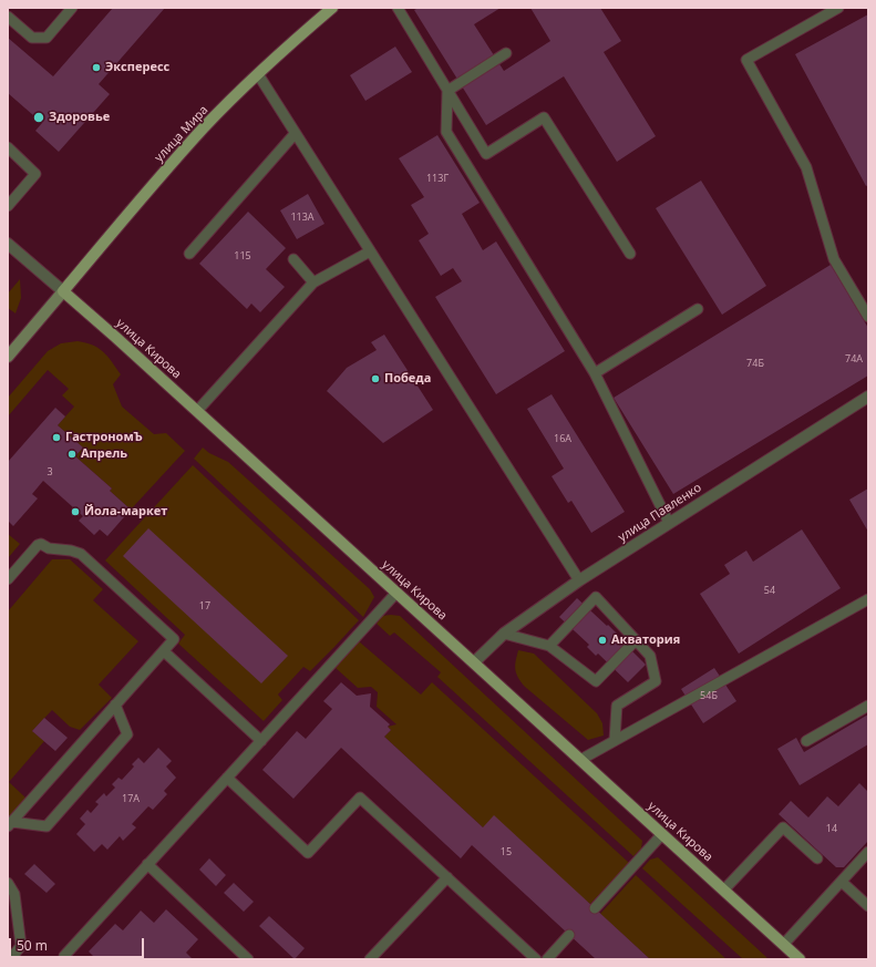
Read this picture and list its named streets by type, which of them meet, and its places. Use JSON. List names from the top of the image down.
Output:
{
  "streets": {
    "main road": ["улица Мира", "улица Кирова"],
    "street": ["улица Павленко"]
  },
  "crossings": [
    ["улица Мира", "улица Кирова"],
    ["улица Кирова", "улица Павленко"]
  ],
  "places": [
    "Экспересс",
    "Здоровье",
    "Победа",
    "ГастрономЪ",
    "Апрель",
    "Йола-маркет",
    "Акватория"
  ],
  "house_numbers": [
    "113Г",
    "113А",
    "115",
    "74А",
    "74Б",
    "16А",
    "3",
    "54",
    "17",
    "54Б",
    "17А",
    "14",
    "15"
  ],
  "scale_bar": "50 m"
}
